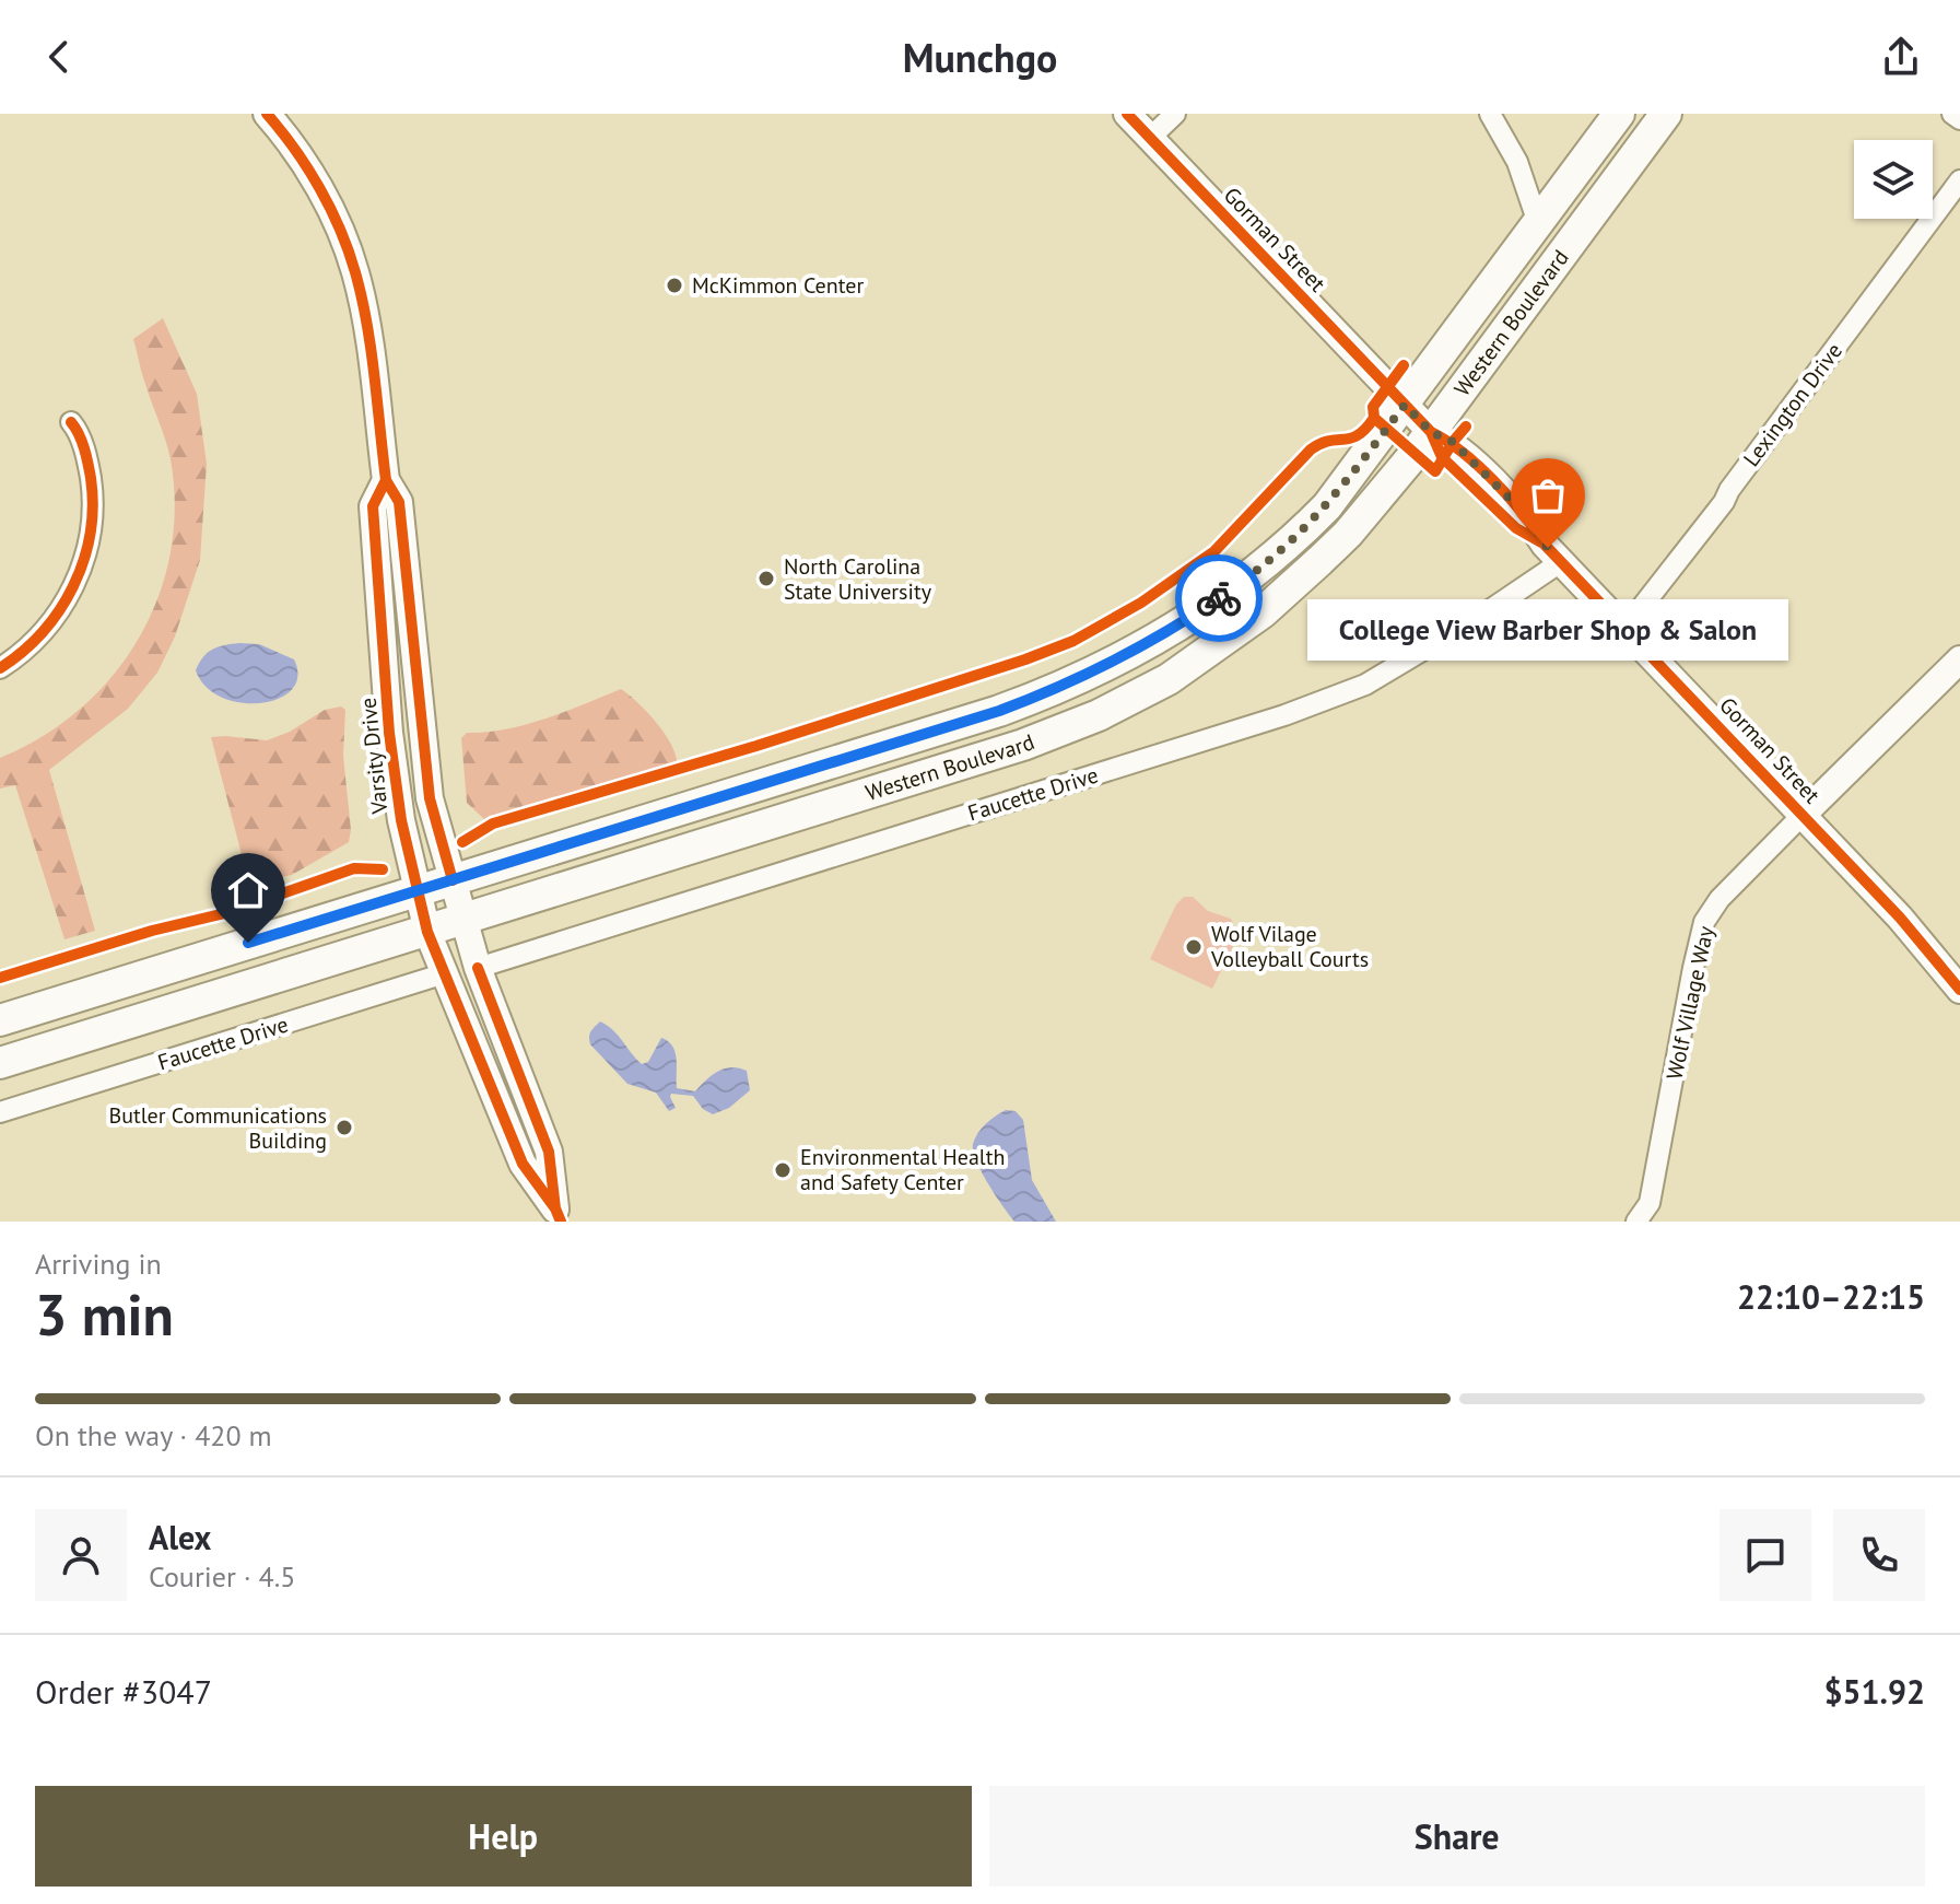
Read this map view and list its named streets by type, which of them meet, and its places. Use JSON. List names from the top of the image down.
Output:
{
  "streets": {
    "main road": ["Western Boulevard"],
    "street": [
      "Gorman Street",
      "Lexington Drive",
      "Varsity Drive",
      "Faucette Drive",
      "Wolf Village Way"
    ]
  },
  "crossings": [
    ["Gorman Street", "Western Boulevard"],
    ["Gorman Street", "Lexington Drive"],
    ["Gorman Street", "Faucette Drive"],
    ["Gorman Street", "Wolf Village Way"],
    ["Western Boulevard", "Varsity Drive"],
    ["Varsity Drive", "Faucette Drive"]
  ],
  "places": [
    "McKimmon Center",
    "College View Barber Shop & Salon",
    "North Carolina State University",
    "Wolf Vilage Volleyball Courts",
    "Butler Communications Building",
    "Environmental Health and Safety Center"
  ],
  "page": {
    "header": "Munchgo",
    "bubble": "College View Barber Shop & Salon",
    "heading": ["3 min", "Arriving in", "22:10–22:15"],
    "panel": [
      "Alex",
      "Courier · 4.5",
      "Order #3047",
      "$51.92"
    ],
    "bar": "On the way · 420 m",
    "buttons": ["Help", "Share"]
  }
}
